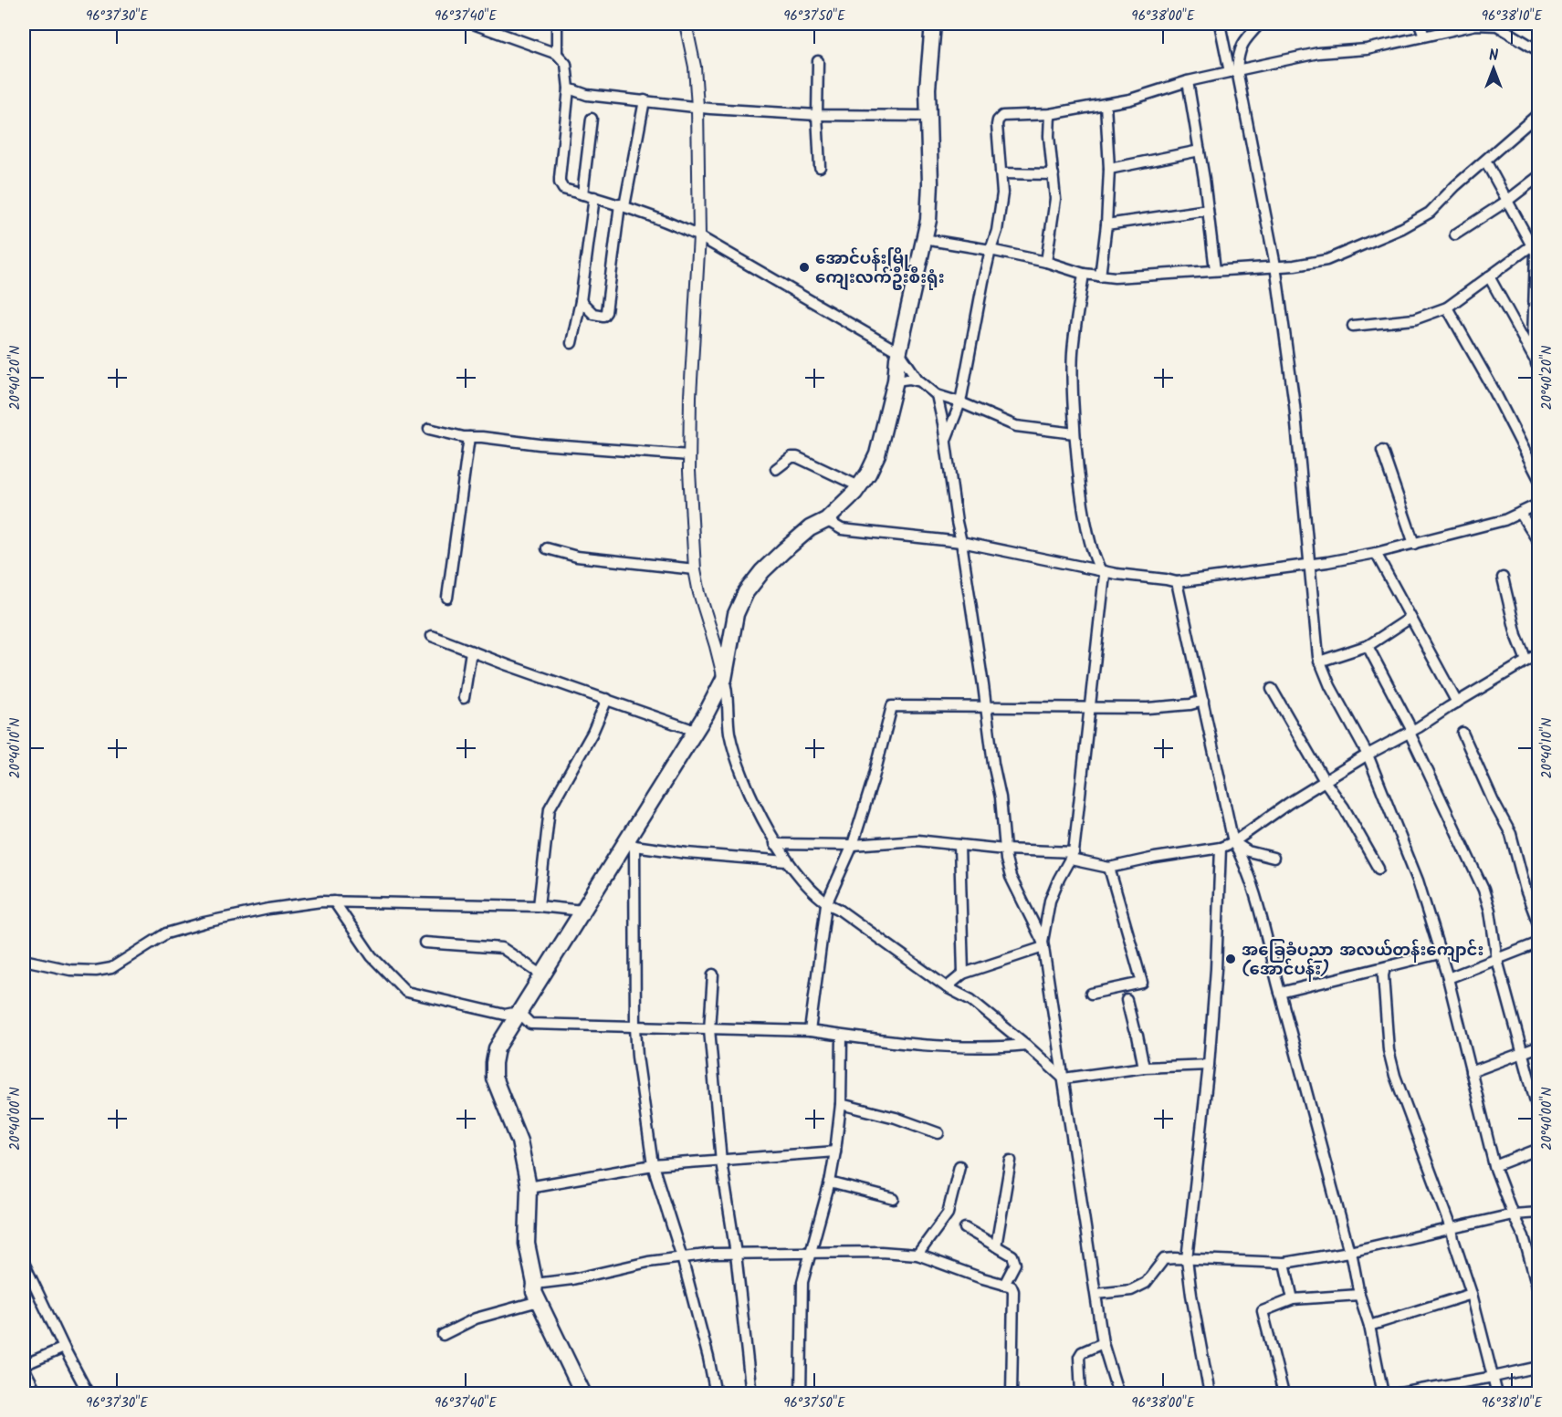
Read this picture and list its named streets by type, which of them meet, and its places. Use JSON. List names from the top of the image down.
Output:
{
  "places": ["အောင်ပန်းမြို့ ကျေးလက်ဦးစီးရုံး", "အခြေခံပညာ အလယ်တန်းကျောင်း (အောင်ပန်း)"],
  "north": "top",
  "coordinates": [
    "96°37'30\"E",
    "96°37'40\"E",
    "96°37'50\"E",
    "96°38'00\"E",
    "96°38'10\"E",
    "20°40'20\"N",
    "20°40'10\"N",
    "20°40'00\"N"
  ]
}
